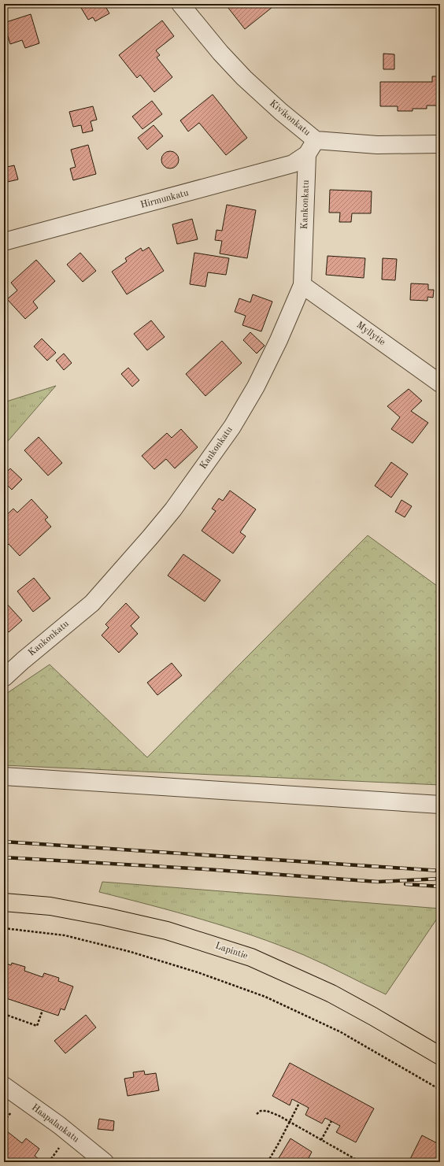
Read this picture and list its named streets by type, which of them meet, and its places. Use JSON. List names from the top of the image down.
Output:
{
  "streets": {
    "main road": ["Lapintie"],
    "street": [
      "Kivikonkatu",
      "Hirmunkatu",
      "Kankonkatu",
      "Myllytie",
      "Haapalankatu"
    ]
  },
  "crossings": [
    ["Kivikonkatu", "Hirmunkatu"],
    ["Kivikonkatu", "Kankonkatu"],
    ["Hirmunkatu", "Kankonkatu"],
    ["Kankonkatu", "Myllytie"]
  ]
}
